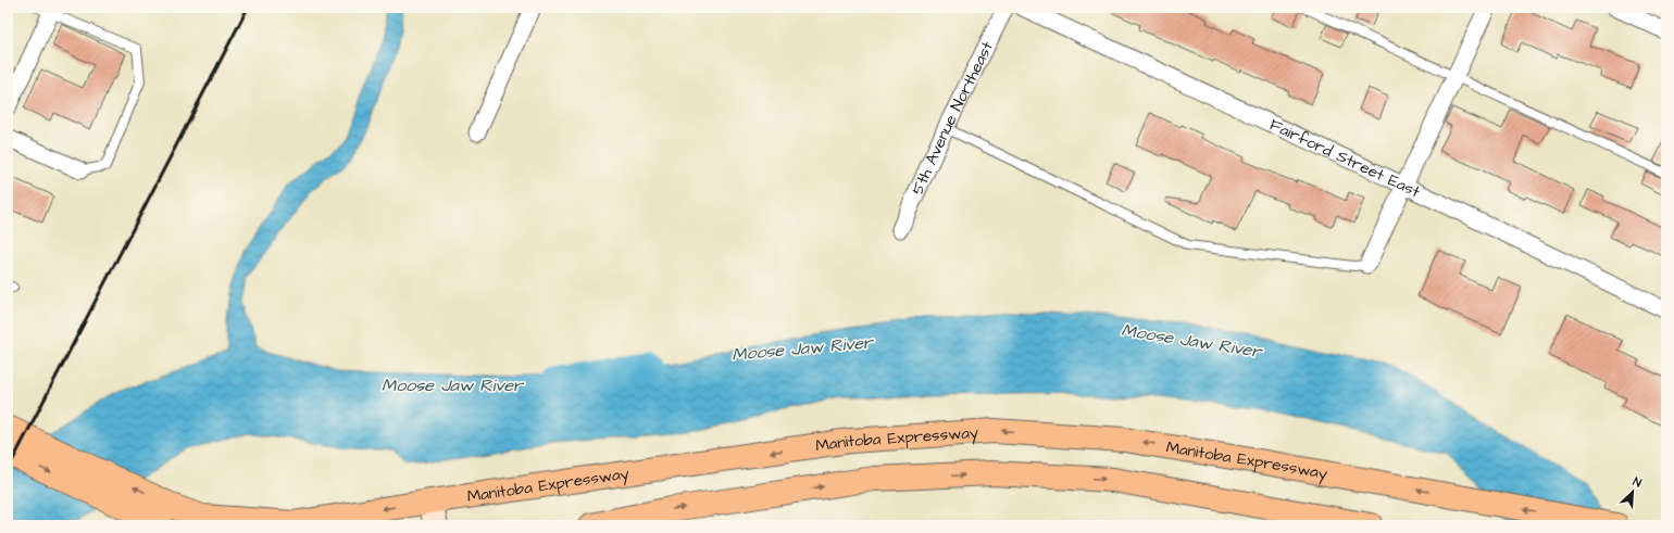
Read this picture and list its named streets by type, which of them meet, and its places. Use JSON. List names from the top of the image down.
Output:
{
  "streets": {
    "main road": ["Manitoba Expressway"],
    "street": ["5th Avenue Northeast", "Fairford Street East"]
  },
  "water": ["Moose Jaw River"],
  "north": "top right"
}
